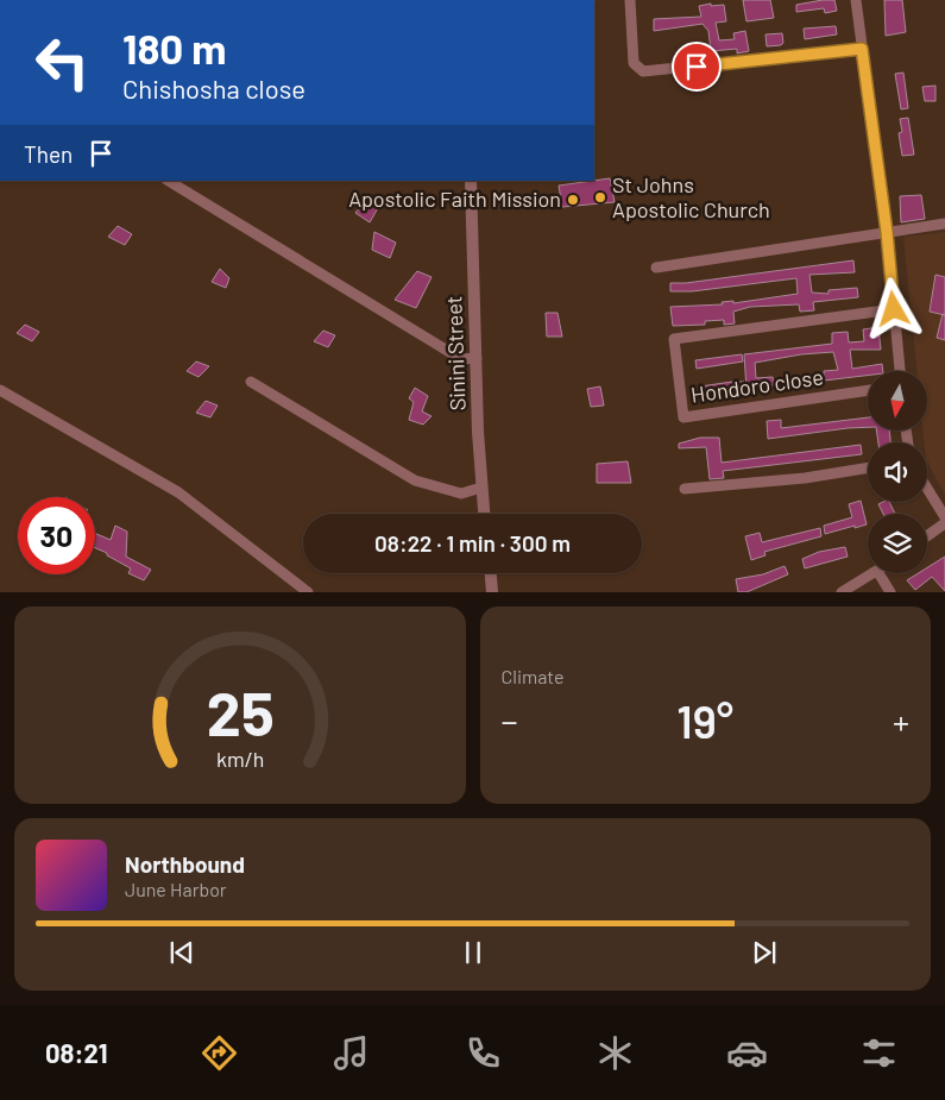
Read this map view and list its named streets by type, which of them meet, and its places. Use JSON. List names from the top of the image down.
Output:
{
  "streets": {
    "street": ["Sinini Street", "Hondoro close"]
  },
  "places": ["St Johns Apostolic Church", "Apostolic Faith Mission"],
  "north": "bottom",
  "page": {
    "turn": ["180 m", "Chishosha close"],
    "then": "Then",
    "limit": "30",
    "trip": "08:22 · 1 min · 300 m",
    "tile": "Climate",
    "heat": ["−", "19°", "+"],
    "song": ["Northbound", "June Harbor"],
    "tabs": "08:21",
    "gauge": ["25", "km/h"]
  }
}
